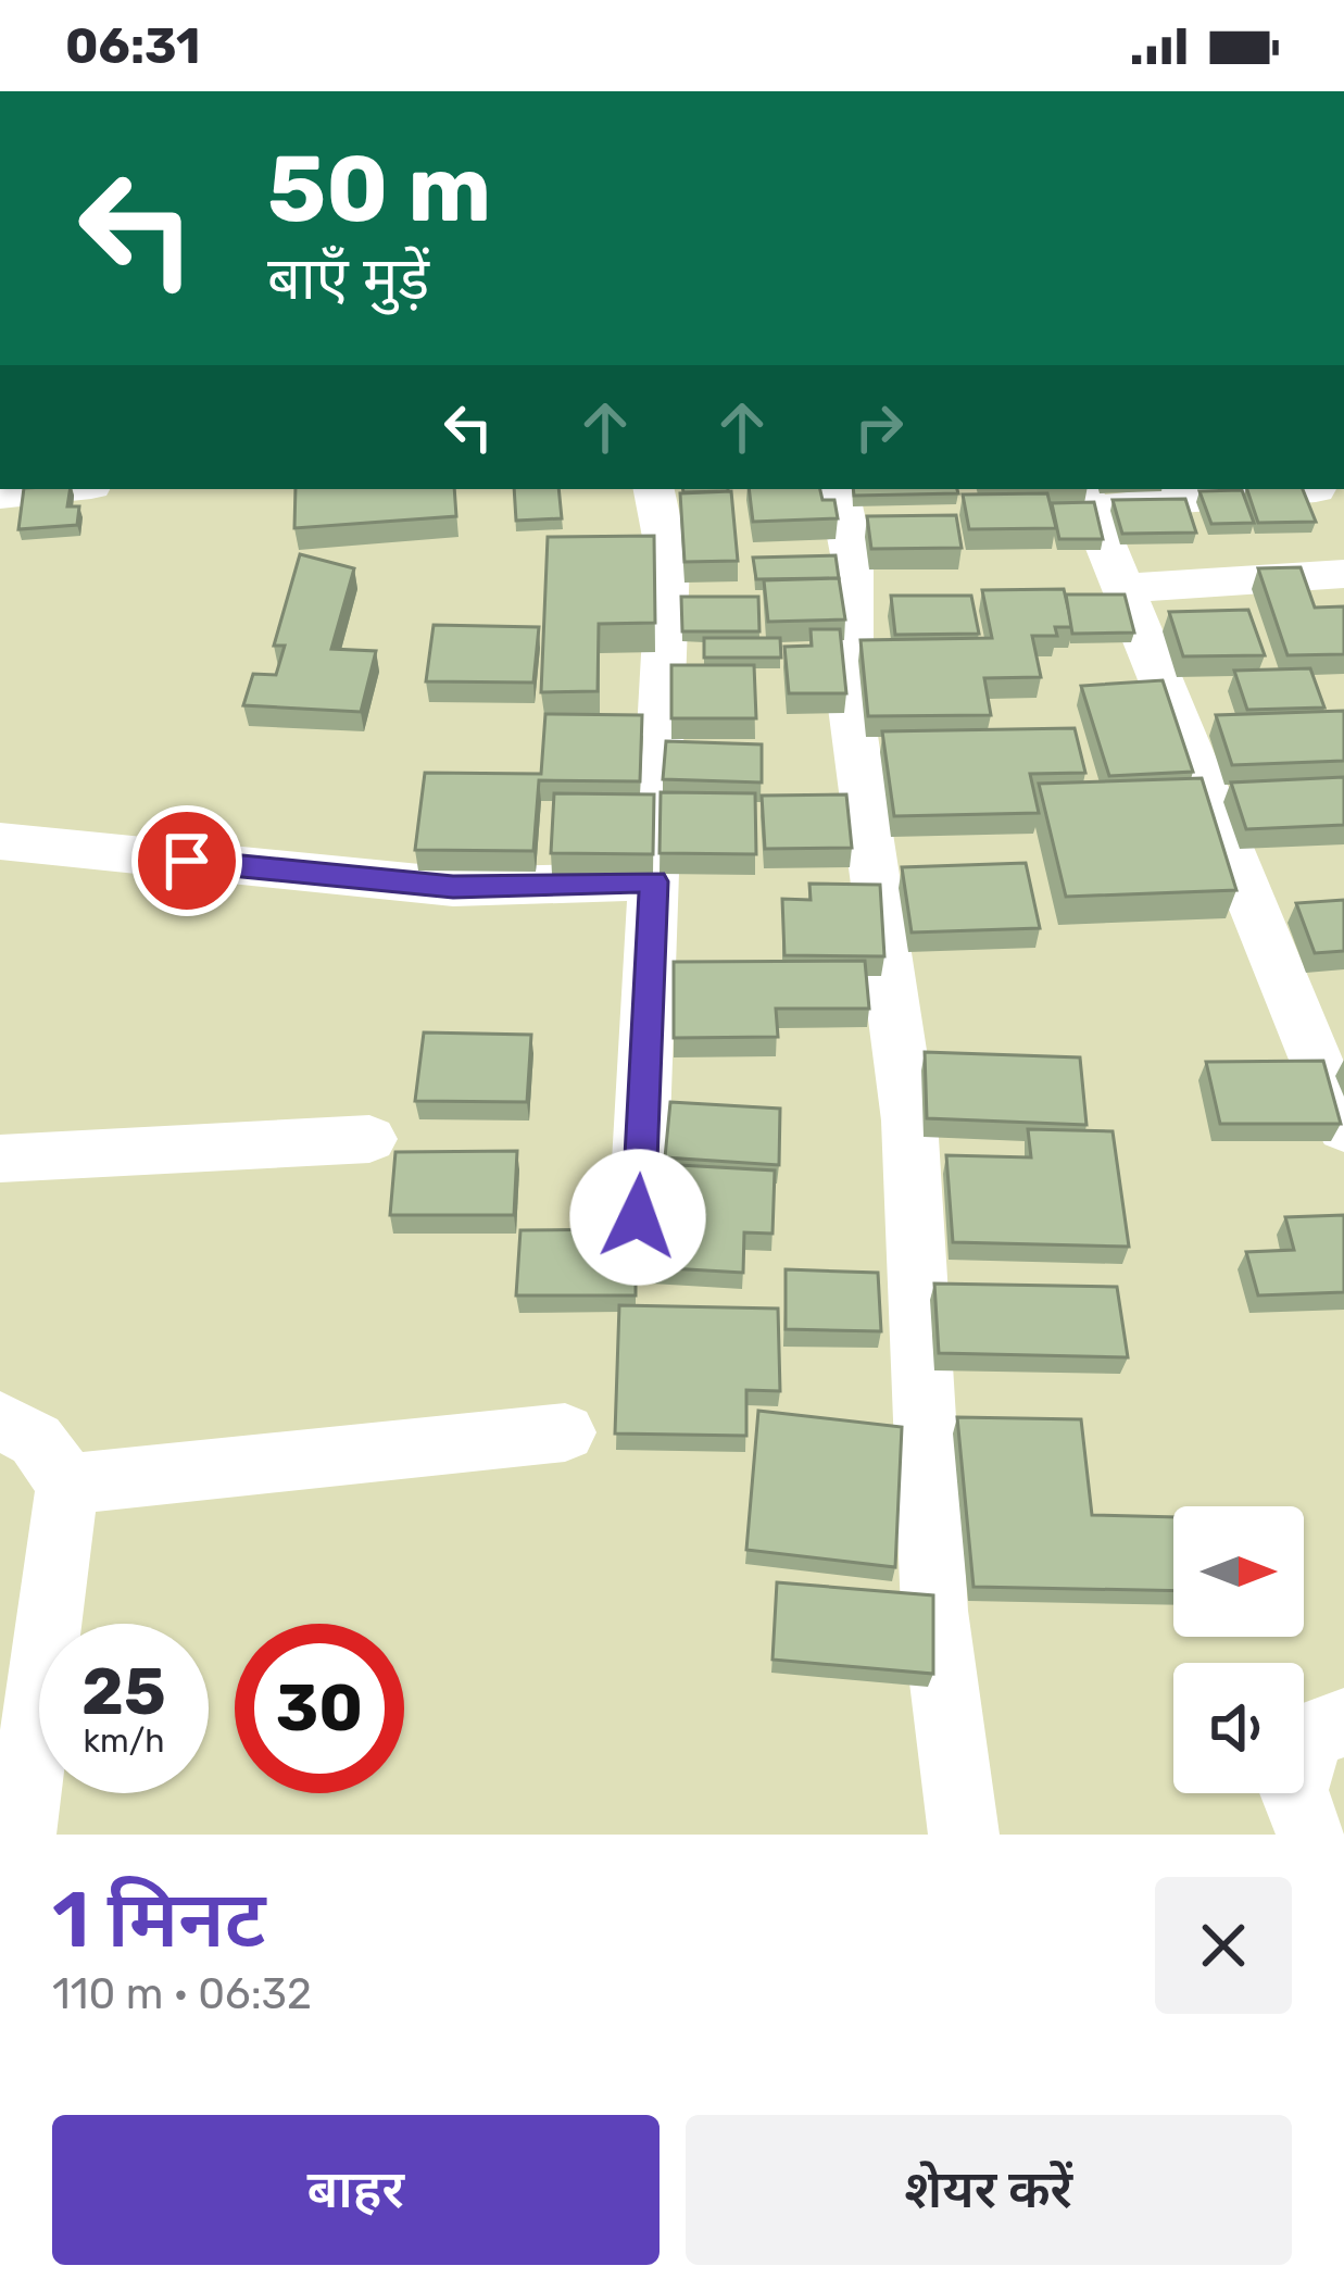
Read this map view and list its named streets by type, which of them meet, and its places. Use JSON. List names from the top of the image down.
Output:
{
  "north": "right",
  "page": {
    "status": "06:31",
    "turn": ["50 m", "बाएँ मुड़ें"],
    "speed": "25 km/h",
    "limit": "30",
    "heading": ["1 मिनट", "110 m · 06:32"],
    "buttons": ["बाहर", "शेयर करें"]
  }
}
